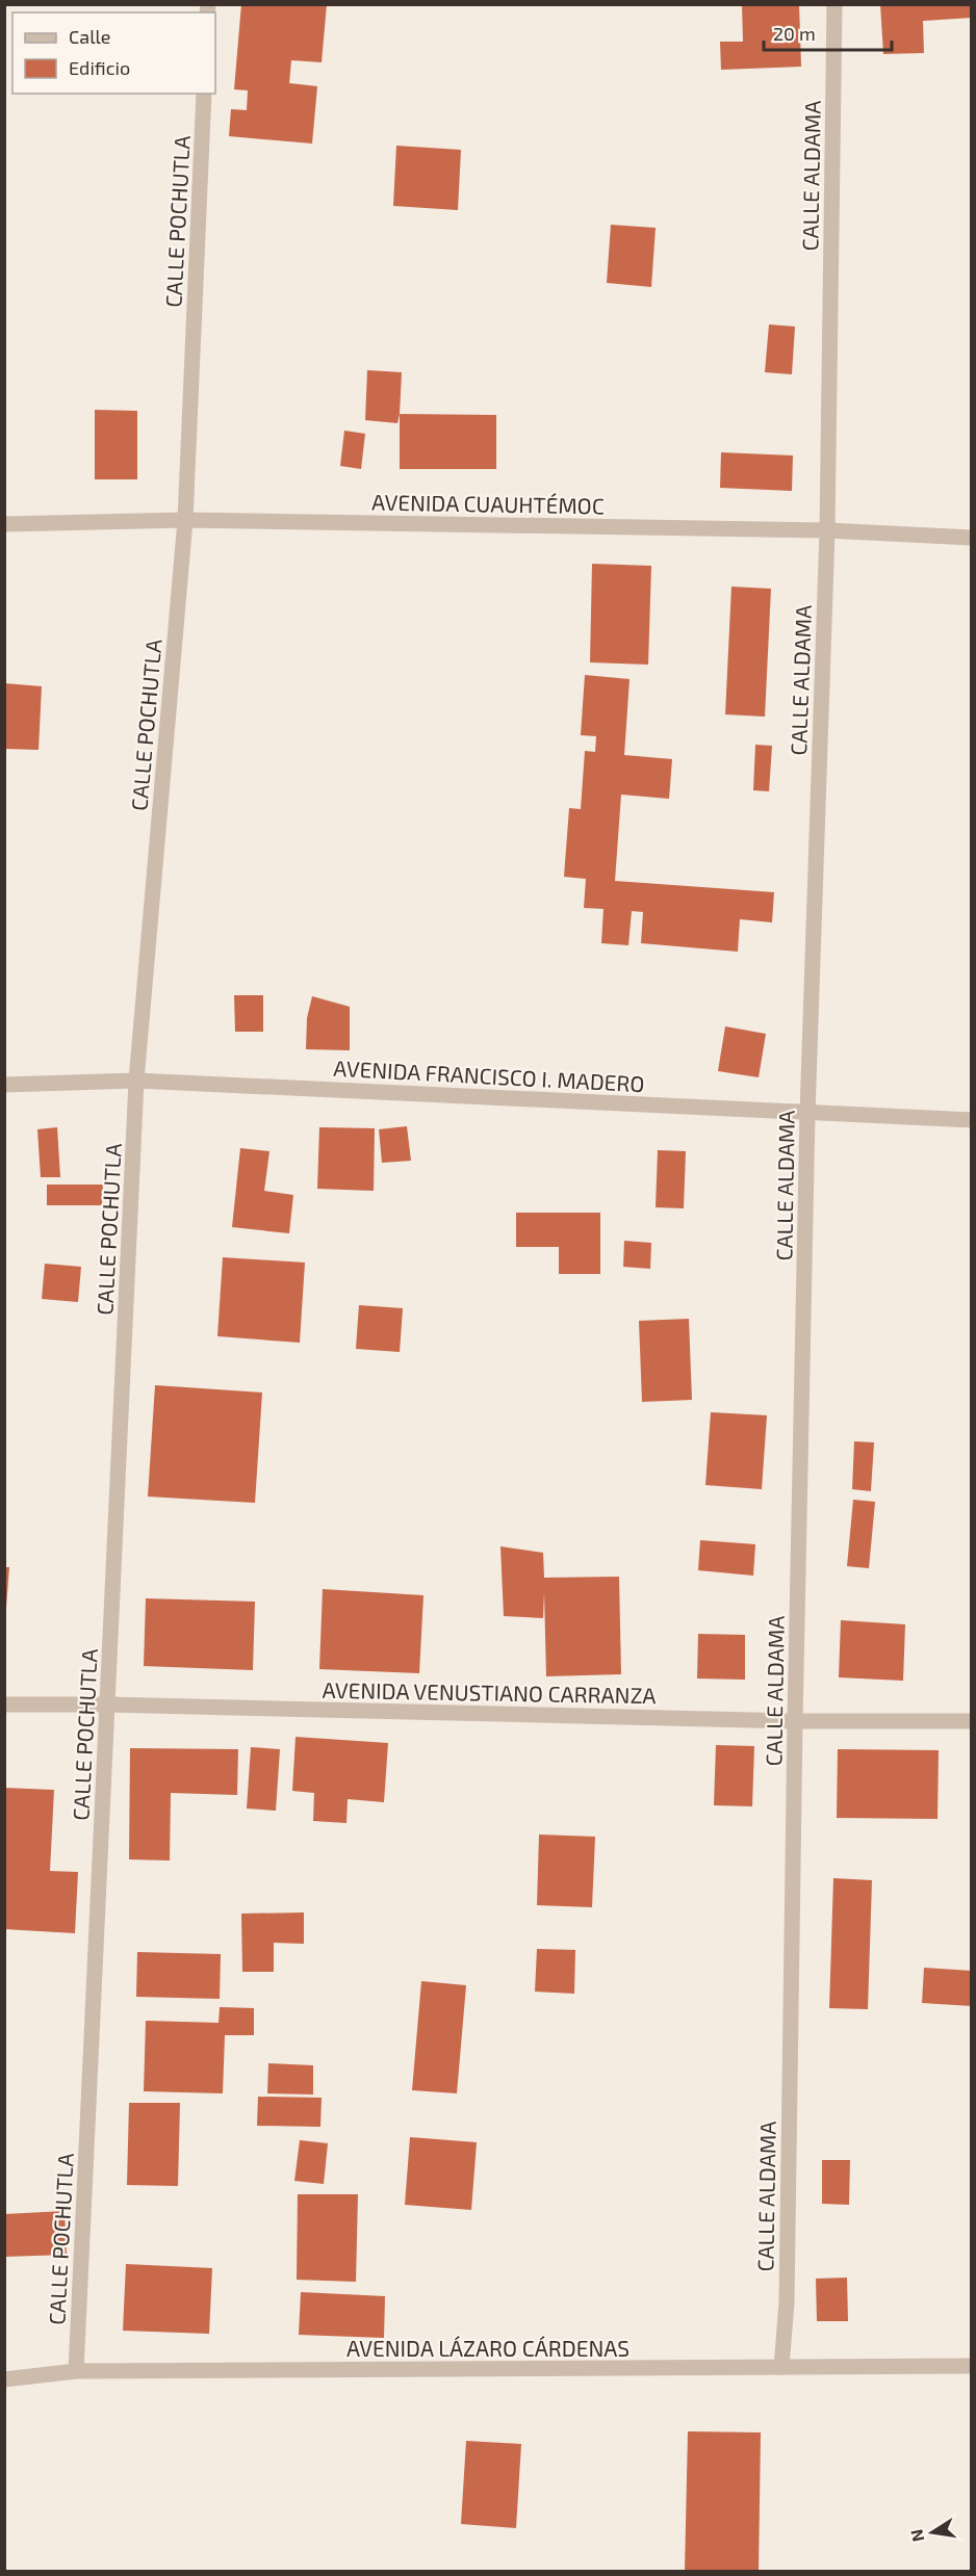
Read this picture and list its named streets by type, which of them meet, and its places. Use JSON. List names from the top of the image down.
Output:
{
  "streets": {
    "street": [
      "CALLE ALDAMA",
      "CALLE POCHUTLA",
      "AVENIDA CUAUHTÉMOC",
      "AVENIDA FRANCISCO I. MADERO",
      "AVENIDA VENUSTIANO CARRANZA",
      "AVENIDA LÁZARO CÁRDENAS"
    ]
  },
  "crossings": [
    ["CALLE ALDAMA", "AVENIDA CUAUHTÉMOC"],
    ["CALLE ALDAMA", "AVENIDA FRANCISCO I. MADERO"],
    ["CALLE ALDAMA", "AVENIDA VENUSTIANO CARRANZA"],
    ["CALLE ALDAMA", "AVENIDA LÁZARO CÁRDENAS"],
    ["CALLE POCHUTLA", "AVENIDA CUAUHTÉMOC"],
    ["CALLE POCHUTLA", "AVENIDA FRANCISCO I. MADERO"],
    ["CALLE POCHUTLA", "AVENIDA VENUSTIANO CARRANZA"],
    ["CALLE POCHUTLA", "AVENIDA LÁZARO CÁRDENAS"]
  ],
  "legend": ["Calle", "Edificio"],
  "scale_bar": "20 m",
  "north": "left"
}
